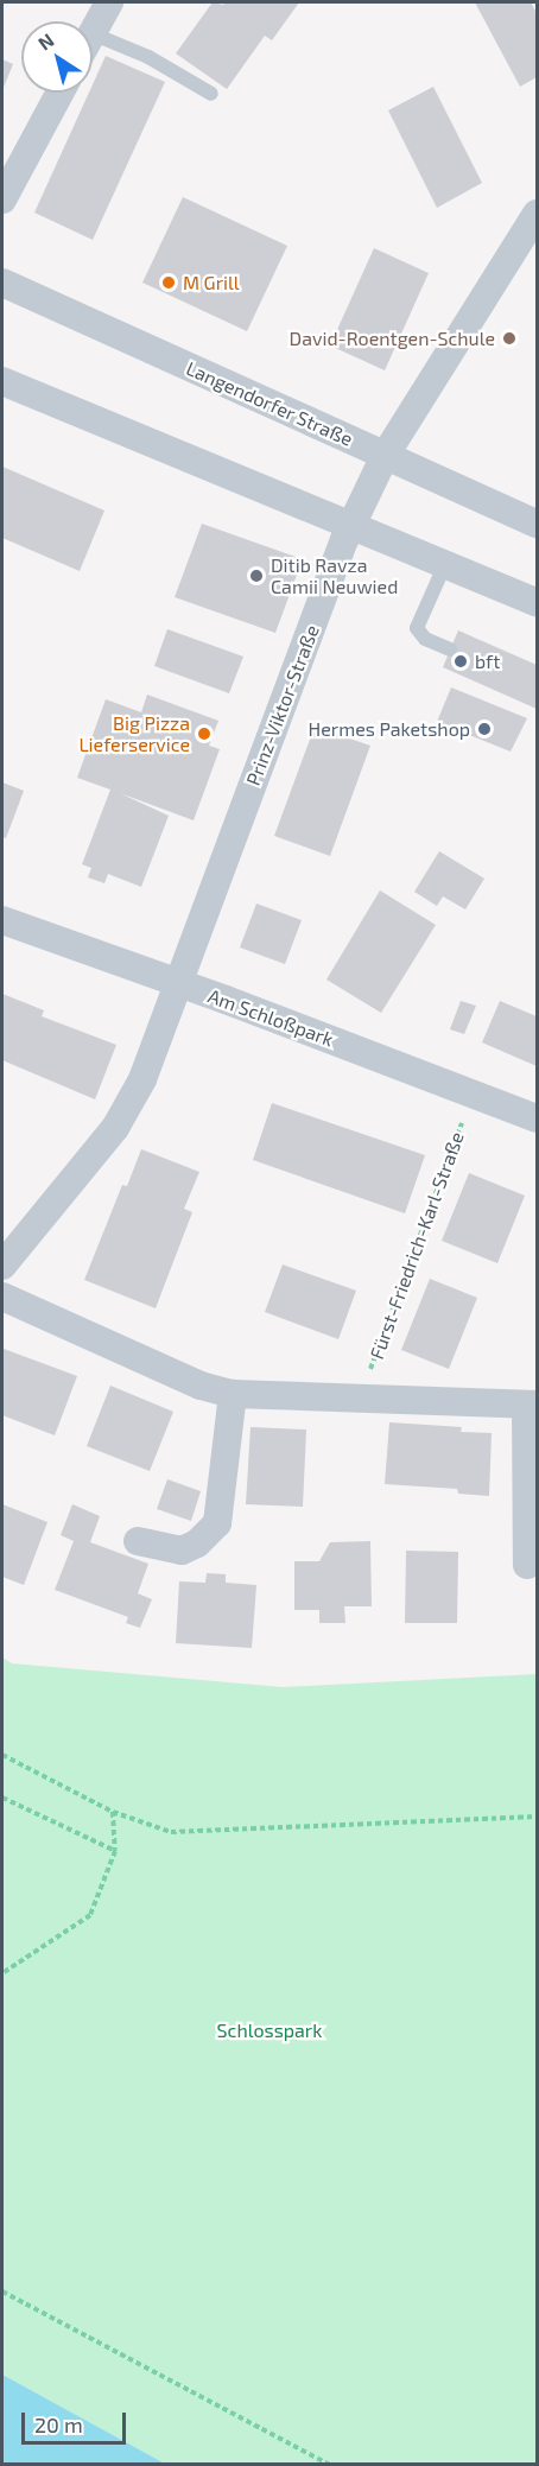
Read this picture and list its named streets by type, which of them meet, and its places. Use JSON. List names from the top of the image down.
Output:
{
  "streets": {
    "street": ["Langendorfer Straße", "Prinz-Viktor-Straße", "Am Schloßpark"],
    "path": ["Fürst-Friedrich-Karl-Straße"]
  },
  "crossings": [
    ["Langendorfer Straße", "Prinz-Viktor-Straße"],
    ["Prinz-Viktor-Straße", "Am Schloßpark"],
    ["Am Schloßpark", "Fürst-Friedrich-Karl-Straße"]
  ],
  "parks": ["Schlosspark"],
  "places": [
    "M Grill",
    "David-Roentgen-Schule",
    "Ditib Ravza Camii Neuwied",
    "bft",
    "Hermes Paketshop",
    "Big Pizza Lieferservice"
  ],
  "scale_bar": "20 m",
  "north": "top left"
}
